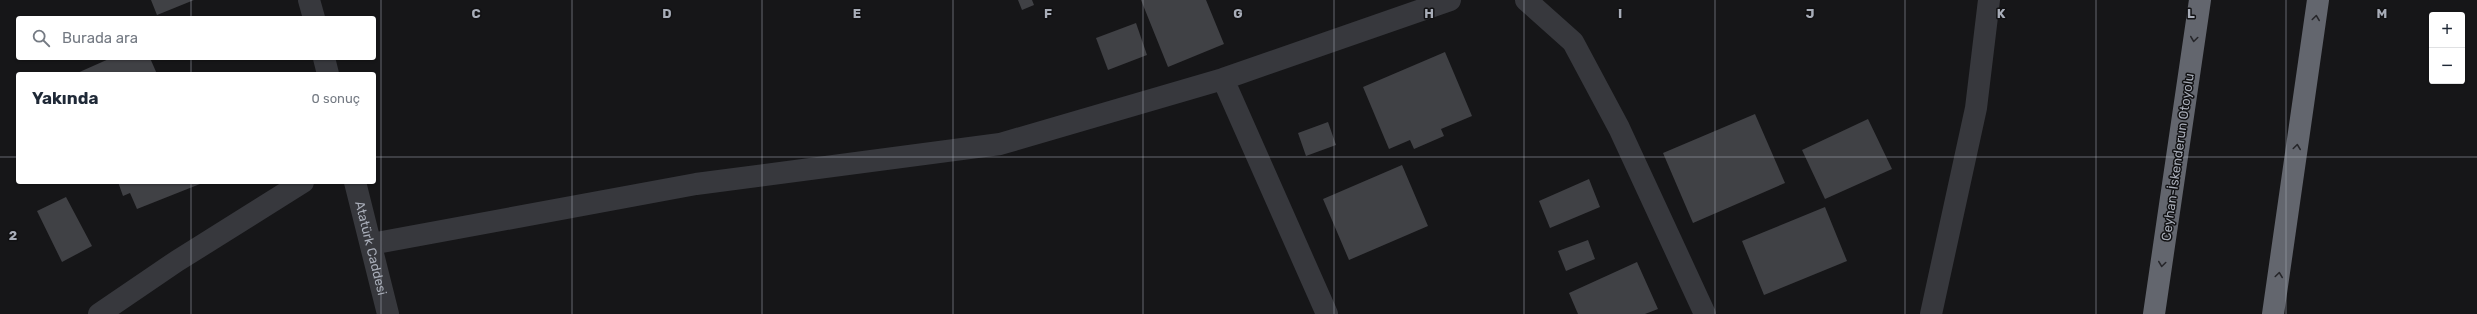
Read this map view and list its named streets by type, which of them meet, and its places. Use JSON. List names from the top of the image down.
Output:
{
  "streets": {
    "highway": ["Ceyhan-İskenderun Otoyolu"],
    "street": ["Atatürk Caddesi"]
  },
  "page": {
    "map_buttons": ["+", "−"],
    "search": "Burada ara",
    "heading": ["Yakında", "0 sonuç"]
  },
  "grid": {
    "columns": [
      "C",
      "D",
      "E",
      "F",
      "G",
      "H",
      "I",
      "J",
      "K",
      "L",
      "M"
    ],
    "rows": ["2"]
  }
}
